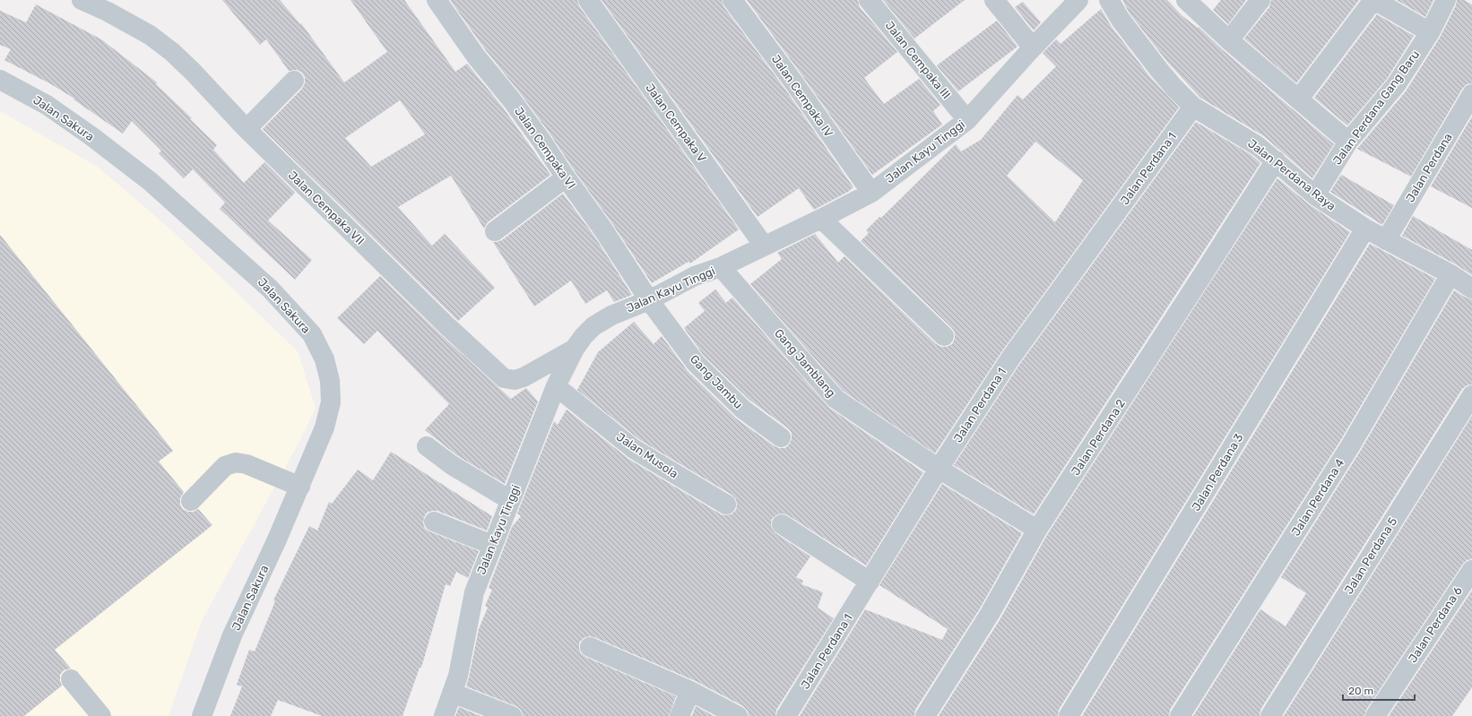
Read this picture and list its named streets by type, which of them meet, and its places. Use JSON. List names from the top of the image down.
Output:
{
  "streets": {
    "street": [
      "Jalan Cempaka III",
      "Jalan Cempaka IV",
      "Jalan Perdana Gang Baru",
      "Jalan Sakura",
      "Jalan Cempaka V",
      "Jalan Cempaka VI",
      "Jalan Kayu Tinggi",
      "Jalan Perdana",
      "Jalan Perdana 1",
      "Jalan Perdana Raya",
      "Jalan Cempaka VII",
      "Gang Jamblang",
      "Gang Jambu",
      "Jalan Perdana 2",
      "Jalan Musola",
      "Jalan Perdana 3",
      "Jalan Perdana 4",
      "Jalan Perdana 5",
      "Jalan Perdana 6"
    ]
  },
  "crossings": [
    ["Jalan Cempaka III", "Jalan Kayu Tinggi"],
    ["Jalan Cempaka IV", "Jalan Kayu Tinggi"],
    ["Jalan Perdana Gang Baru", "Jalan Perdana Raya"],
    ["Jalan Cempaka V", "Jalan Kayu Tinggi"],
    ["Jalan Cempaka VI", "Jalan Kayu Tinggi"],
    ["Jalan Cempaka VI", "Gang Jambu"],
    ["Jalan Kayu Tinggi", "Jalan Cempaka VII"],
    ["Jalan Kayu Tinggi", "Gang Jamblang"],
    ["Jalan Kayu Tinggi", "Gang Jambu"],
    ["Jalan Kayu Tinggi", "Jalan Musola"],
    ["Jalan Perdana", "Jalan Perdana Raya"],
    ["Jalan Perdana 1", "Jalan Perdana Raya"],
    ["Jalan Perdana 1", "Gang Jamblang"],
    ["Jalan Perdana Raya", "Jalan Perdana 2"],
    ["Jalan Perdana Raya", "Jalan Perdana 3"],
    ["Jalan Perdana Raya", "Jalan Perdana 4"],
    ["Gang Jamblang", "Jalan Perdana 2"]
  ],
  "scale_bar": "20 m"
}
